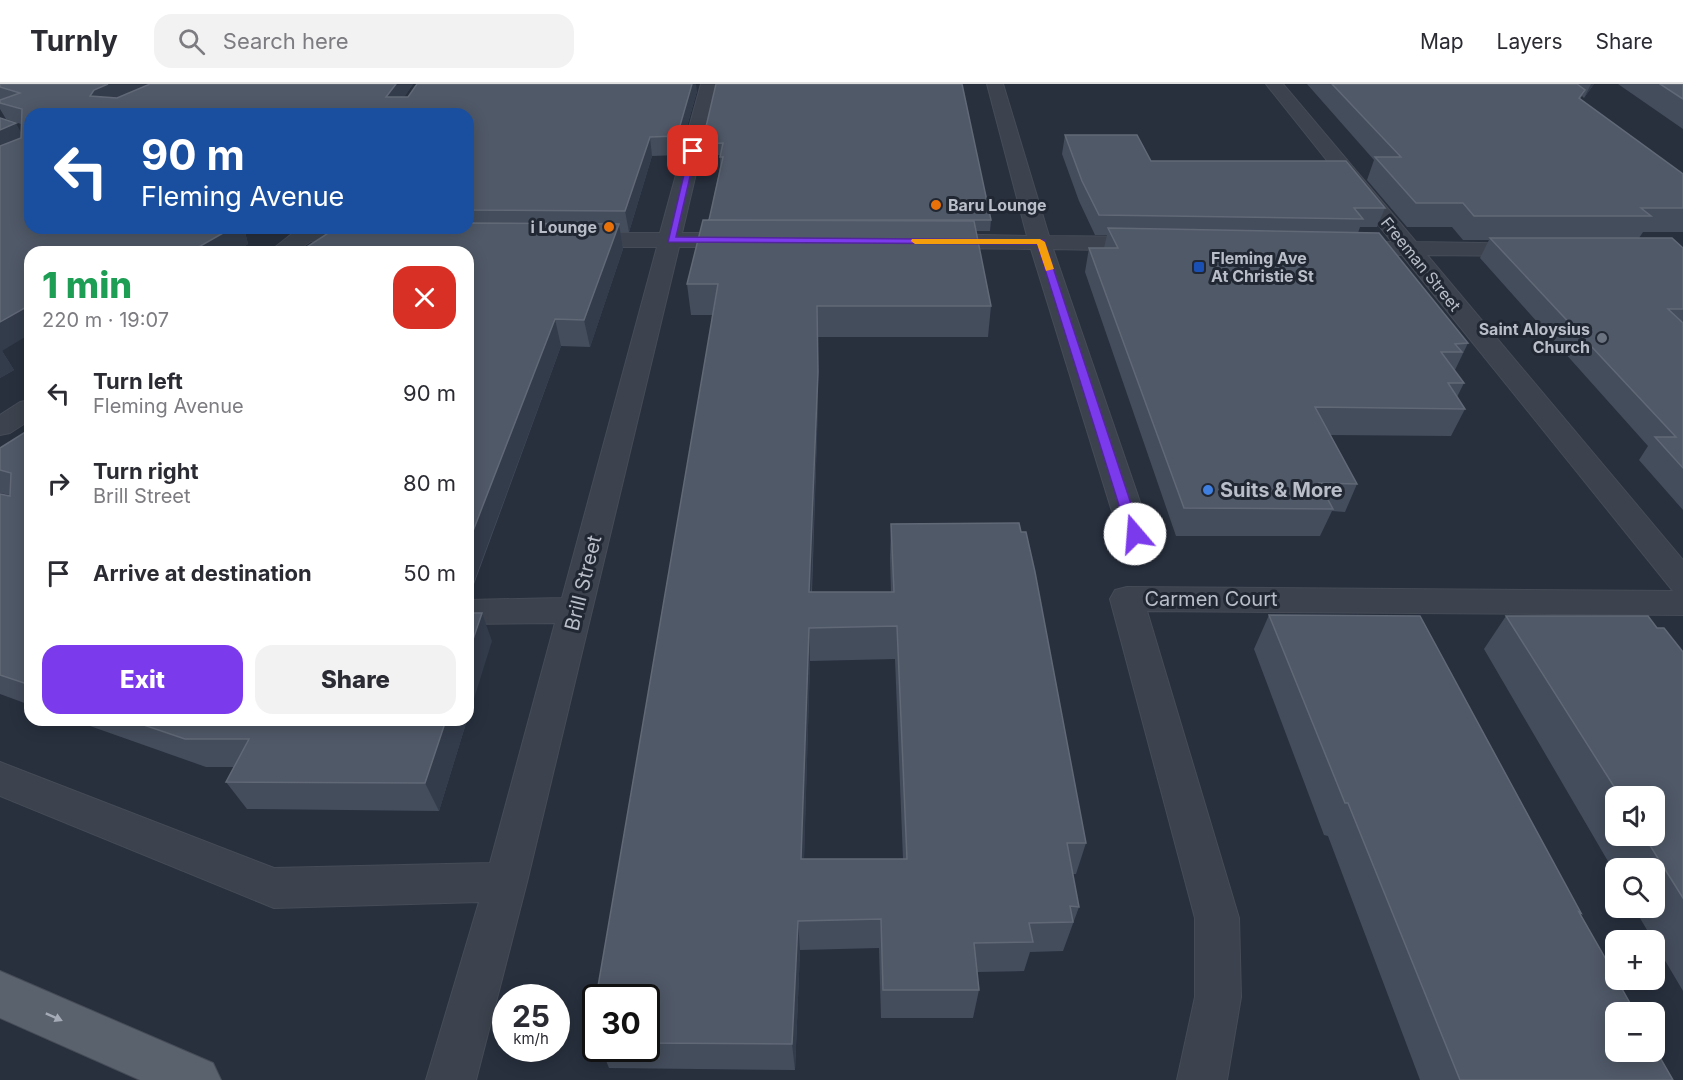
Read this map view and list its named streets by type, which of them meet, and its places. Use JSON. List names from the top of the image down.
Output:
{
  "streets": {
    "street": ["Freeman Street", "Brill Street", "Carmen Court"]
  },
  "places": {
    "other": [
      "Baru Lounge",
      "i Lounge",
      "Saint Aloysius Church",
      "Suits & More"
    ],
    "transit": ["Fleming Ave At Christie St"]
  },
  "page": {
    "header": "Turnly",
    "search": "Search here",
    "nav": ["Map", "Layers", "Share"],
    "turn": ["90 m", "Fleming Avenue"],
    "heading": ["1 min", "220 m · 19:07"],
    "list": [
      {
        "name": "Turn left",
        "note": "Fleming Avenue",
        "value": "90 m"
      },
      {
        "name": "Turn right",
        "note": "Brill Street",
        "value": "80 m"
      },
      {
        "name": "Arrive at destination",
        "value": "50 m"
      }
    ],
    "buttons": ["Exit", "Share"],
    "map_buttons": ["+", "−"],
    "speed": "25 km/h",
    "limit": "30"
  }
}
